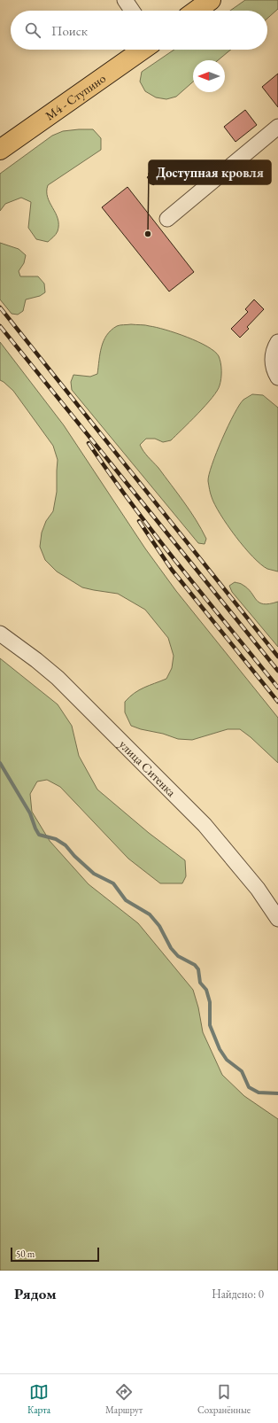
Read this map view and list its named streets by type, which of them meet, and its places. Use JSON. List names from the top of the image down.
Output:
{
  "streets": {
    "main road": ["М4 - Ступино"],
    "street": ["улица Ситенка"]
  },
  "places": ["Доступная кровля"],
  "scale_bar": "50 m",
  "north": "left",
  "page": {
    "search": "Поиск",
    "scale": "50 m",
    "heading": ["Рядом", "Найдено: 0"],
    "nav": ["Карта", "Маршрут", "Сохранённые"]
  }
}
